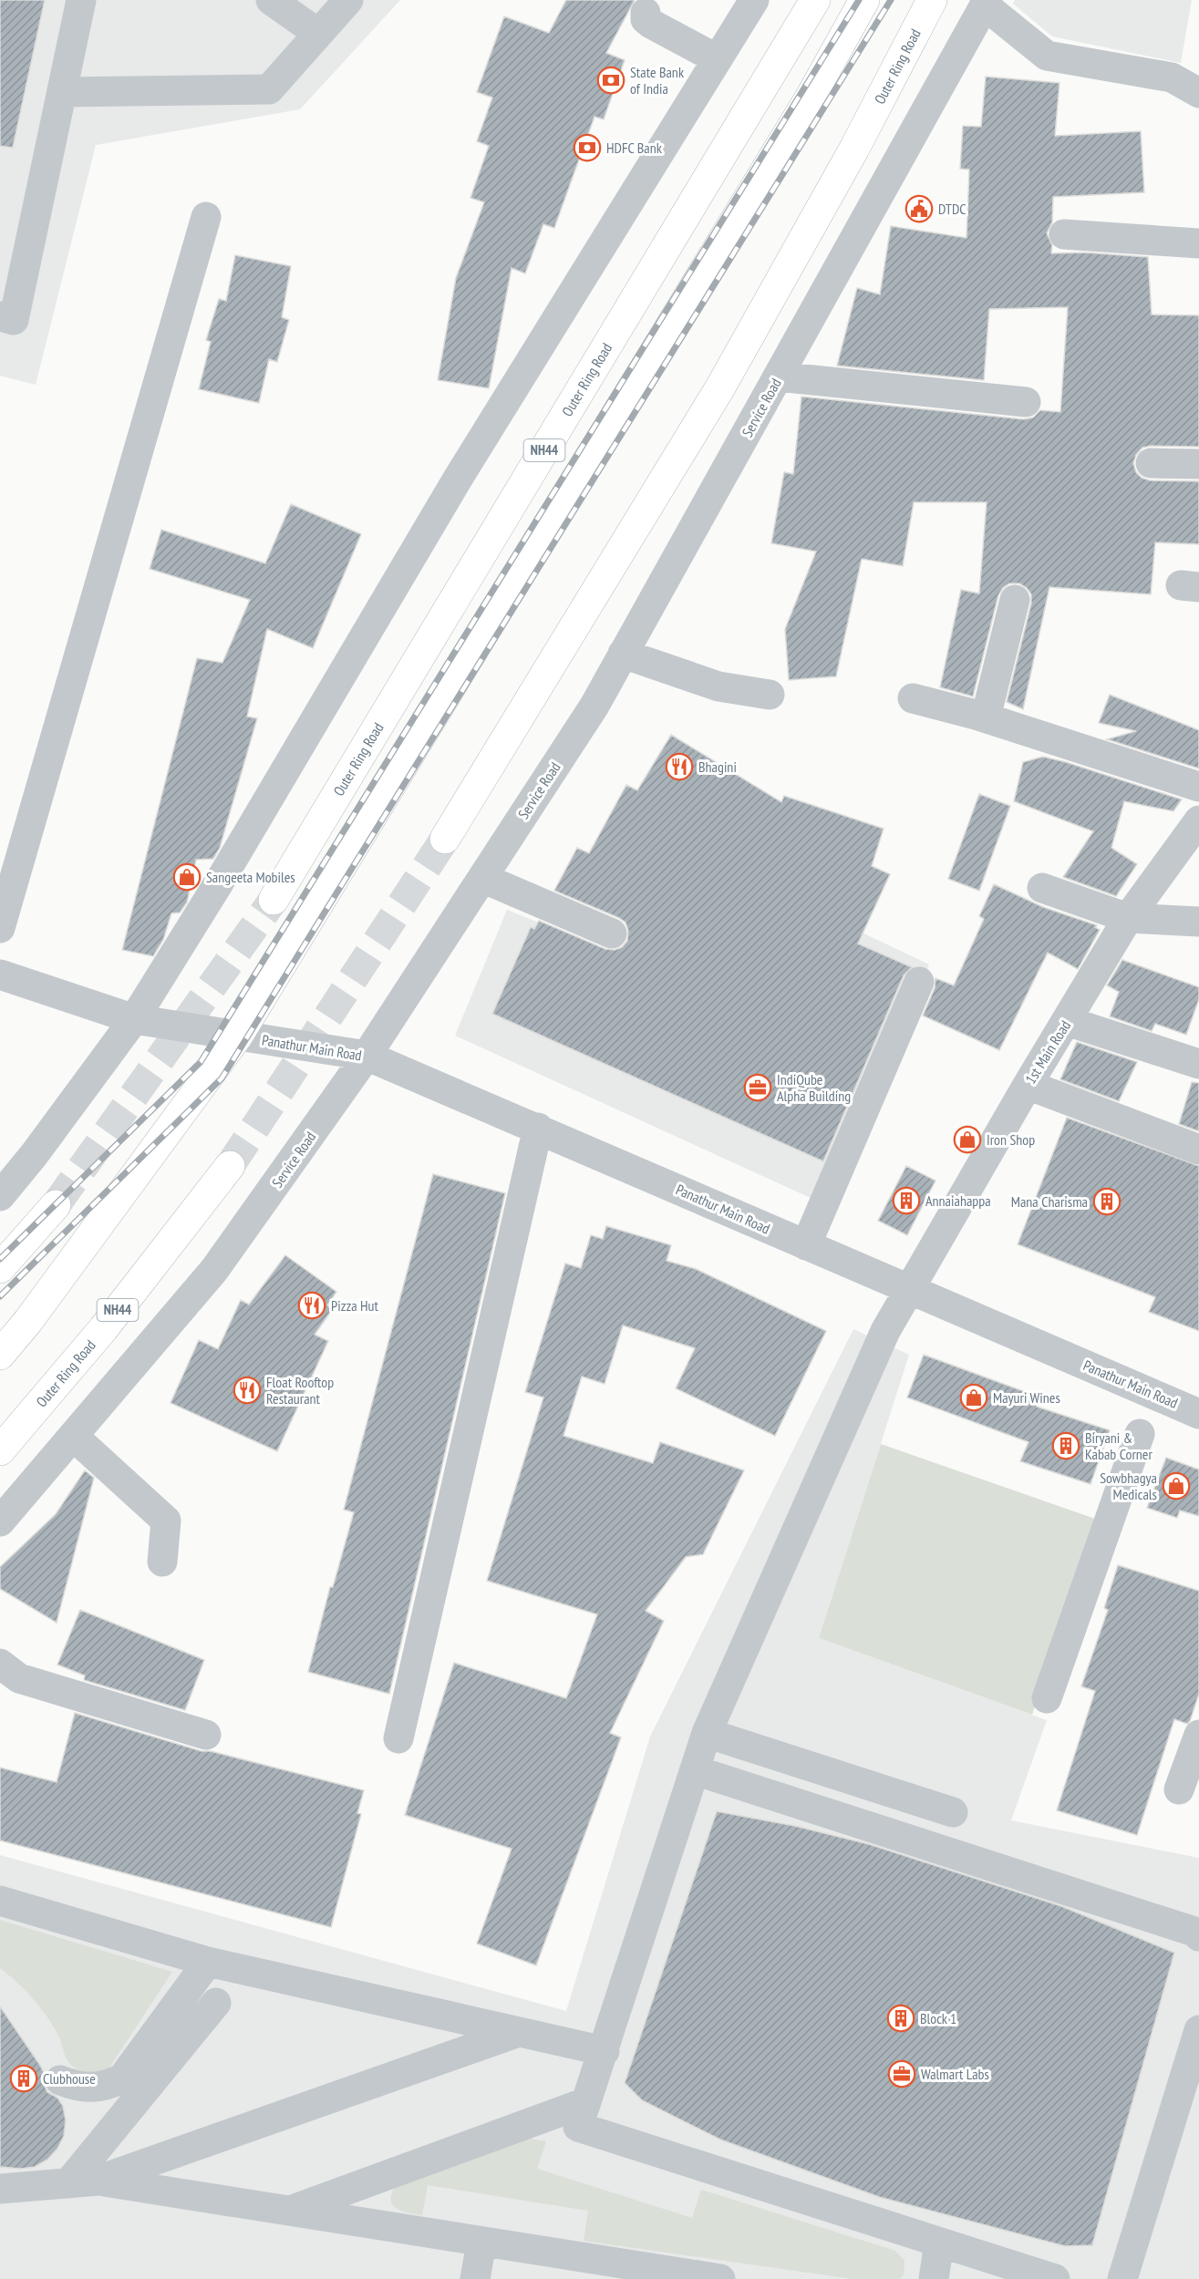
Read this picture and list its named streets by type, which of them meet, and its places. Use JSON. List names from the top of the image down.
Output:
{
  "streets": {
    "highway": ["Outer Ring Road", "NH44"],
    "street": ["Service Road", "Panathur Main Road", "1st Main Road"]
  },
  "crossings": [
    ["Service Road", "Panathur Main Road"],
    ["Panathur Main Road", "1st Main Road"]
  ],
  "places": {
    "bank": ["State Bank of India", "HDFC Bank"],
    "public building": ["DTDC"],
    "restaurant": ["Bhagini", "Pizza Hut", "Float Rooftop Restaurant"],
    "shop": [
      "Sangeeta Mobiles",
      "Iron Shop",
      "Mayuri Wines",
      "Sowbhagya Medicals"
    ],
    "office": ["IndiQube Alpha Building", "Walmart Labs"],
    "building": [
      "Annaiahappa",
      "Mana Charisma",
      "Biryani & Kabab Corner",
      "Block 1",
      "Clubhouse"
    ]
  }
}
